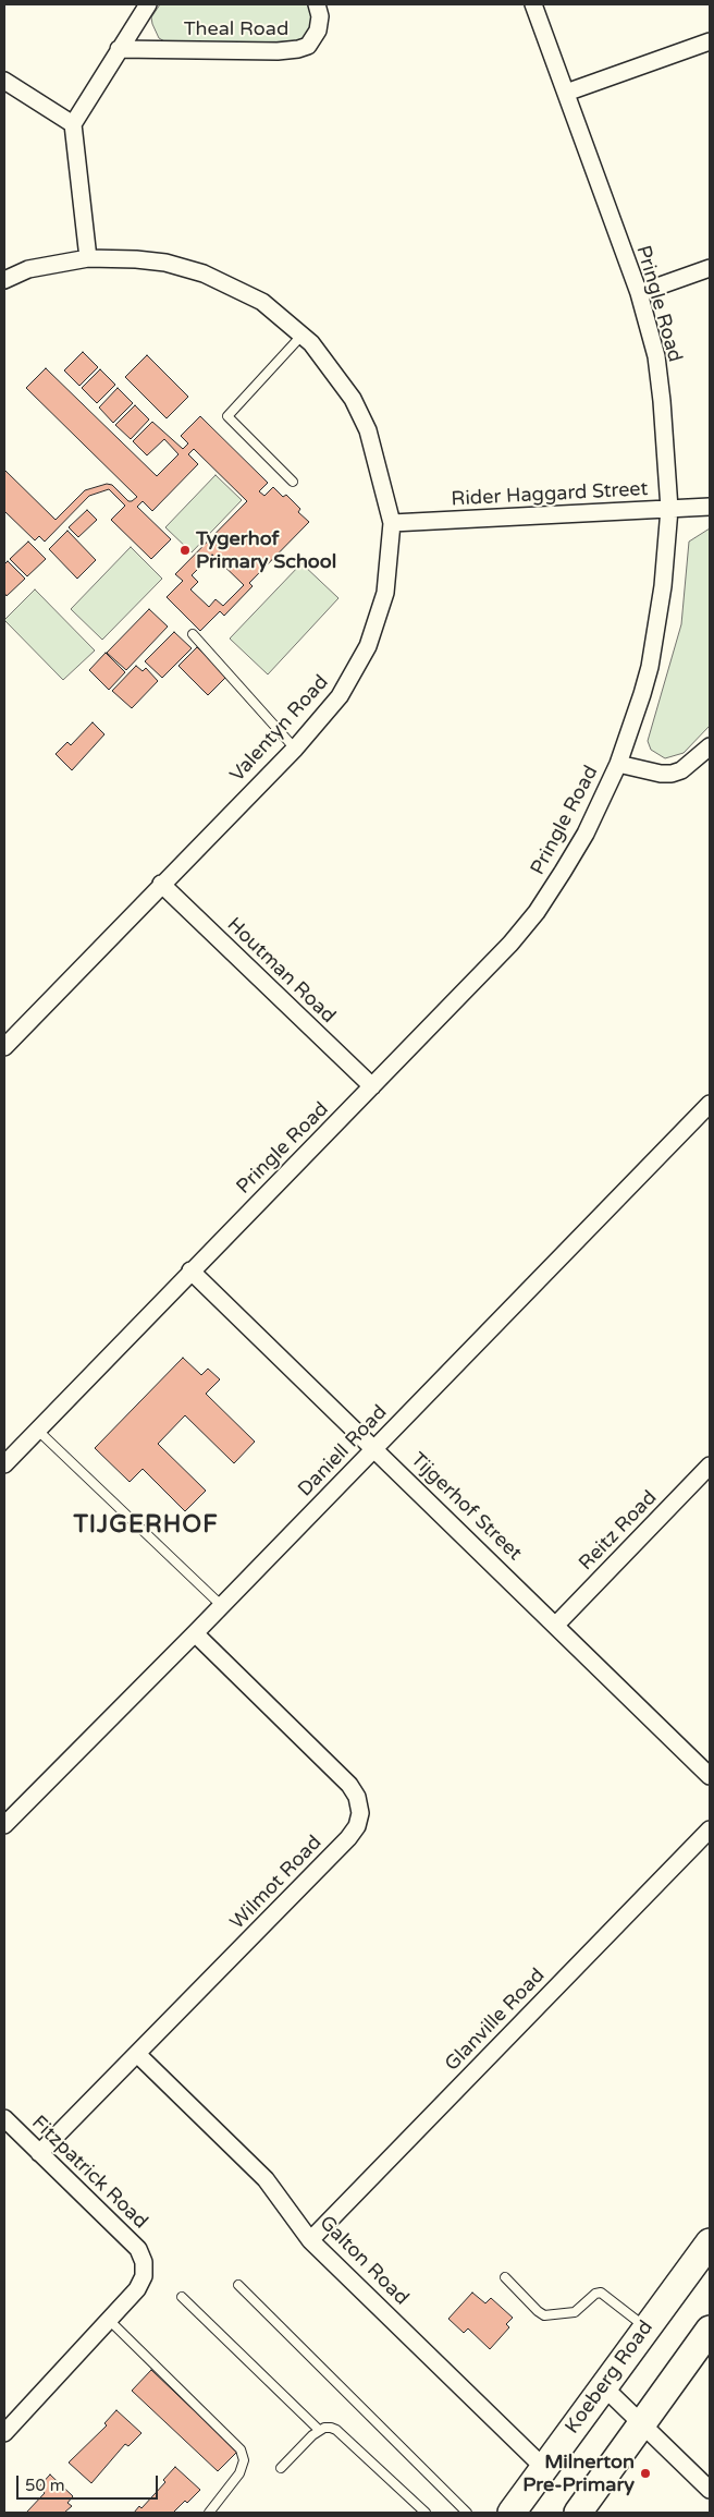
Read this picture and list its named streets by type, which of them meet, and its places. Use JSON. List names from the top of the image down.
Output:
{
  "streets": {
    "main road": ["Koeberg Road"],
    "street": [
      "Theal Road",
      "Pringle Road",
      "Rider Haggard Street",
      "Valentyn Road",
      "Houtman Road",
      "Daniell Road",
      "Tijgerhof Street",
      "Reitz Road",
      "Wilmot Road",
      "Glanville Road",
      "Fitzpatrick Road",
      "Galton Road"
    ]
  },
  "crossings": [
    ["Pringle Road", "Rider Haggard Street"],
    ["Pringle Road", "Houtman Road"],
    ["Pringle Road", "Tijgerhof Street"],
    ["Rider Haggard Street", "Valentyn Road"],
    ["Valentyn Road", "Houtman Road"],
    ["Daniell Road", "Tijgerhof Street"],
    ["Daniell Road", "Wilmot Road"],
    ["Tijgerhof Street", "Reitz Road"],
    ["Wilmot Road", "Fitzpatrick Road"],
    ["Wilmot Road", "Galton Road"],
    ["Glanville Road", "Galton Road"],
    ["Galton Road", "Koeberg Road"]
  ],
  "districts": ["TIJGERHOF"],
  "places": ["Tygerhof Primary School", "Milnerton Pre-Primary"],
  "scale_bar": "50 m"
}
